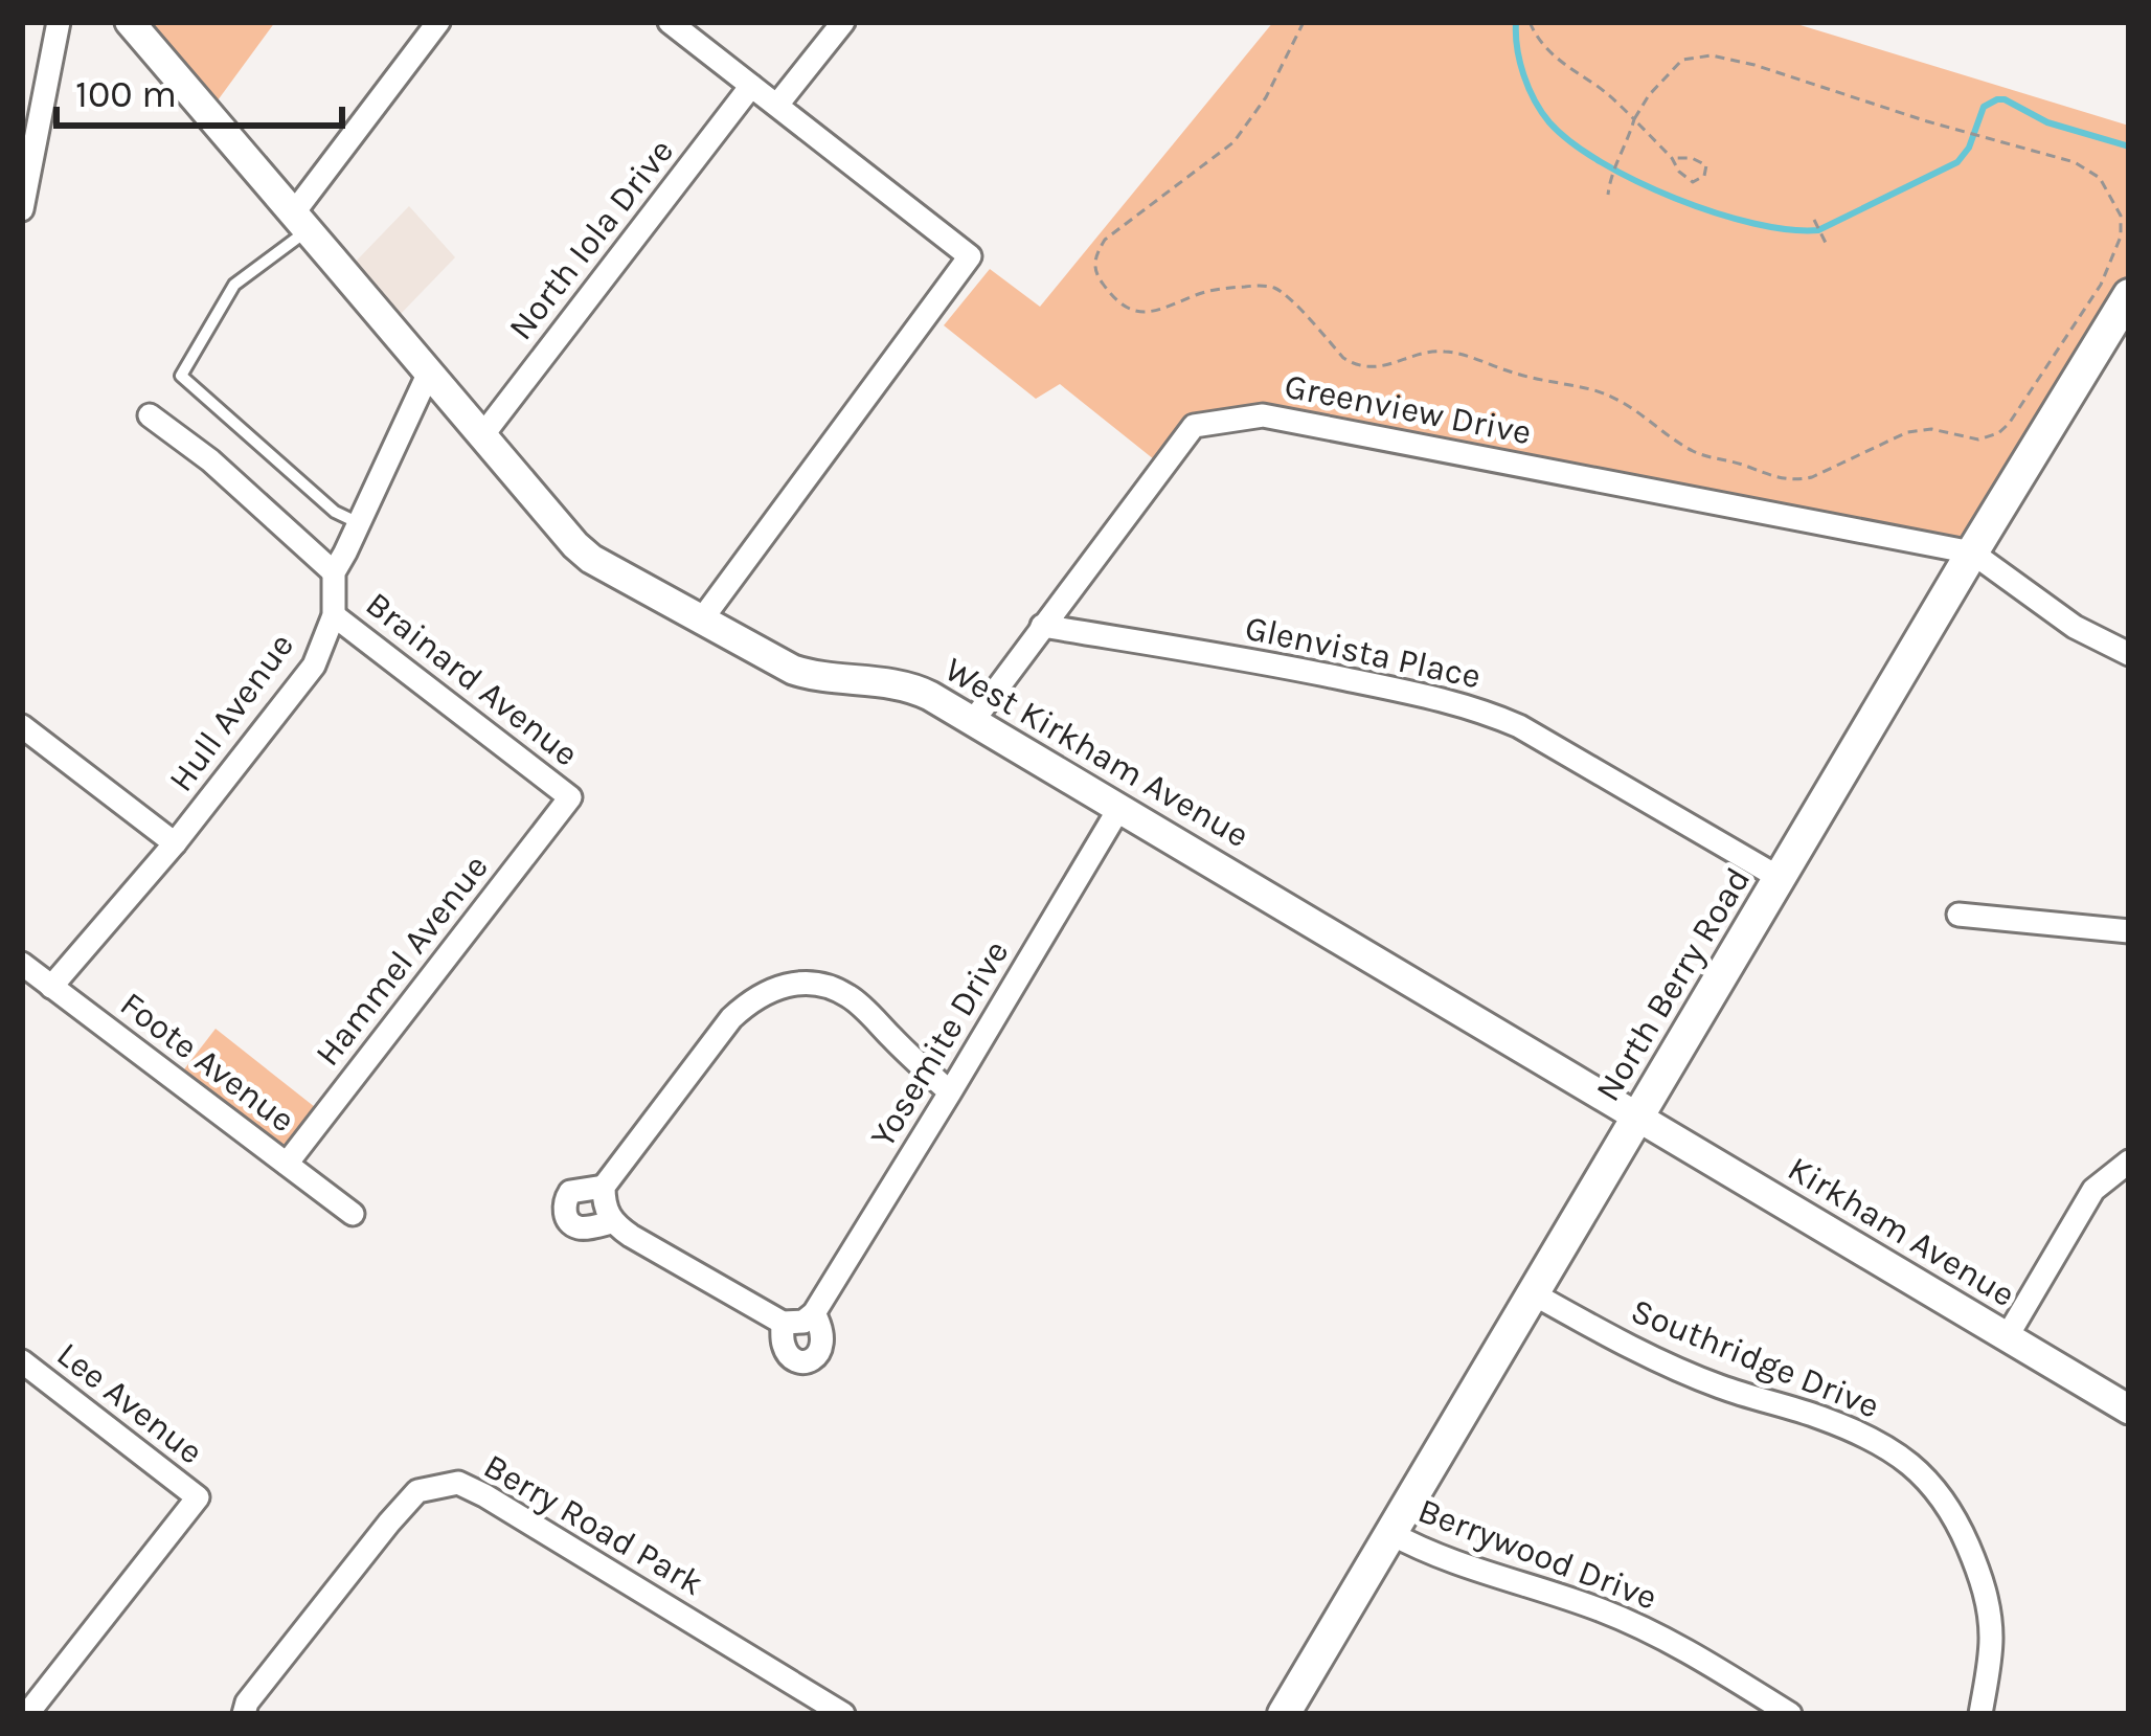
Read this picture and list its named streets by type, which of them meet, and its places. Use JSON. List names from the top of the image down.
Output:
{
  "streets": {
    "main road": ["North Berry Road"],
    "street": [
      "North Iola Drive",
      "Greenview Drive",
      "Glenvista Place",
      "Brainard Avenue",
      "Hull Avenue",
      "West Kirkham Avenue",
      "Hammel Avenue",
      "Yosemite Drive",
      "Foote Avenue",
      "Kirkham Avenue",
      "Southridge Drive",
      "Lee Avenue",
      "Berry Road Park",
      "Berrywood Drive"
    ]
  },
  "crossings": [
    ["North Iola Drive", "West Kirkham Avenue"],
    ["Greenview Drive", "Glenvista Place"],
    ["Greenview Drive", "West Kirkham Avenue"],
    ["Greenview Drive", "North Berry Road"],
    ["Glenvista Place", "North Berry Road"],
    ["Brainard Avenue", "Hull Avenue"],
    ["Brainard Avenue", "Hammel Avenue"],
    ["Hull Avenue", "West Kirkham Avenue"],
    ["Hull Avenue", "Foote Avenue"],
    ["West Kirkham Avenue", "North Berry Road"],
    ["West Kirkham Avenue", "Yosemite Drive"],
    ["West Kirkham Avenue", "Kirkham Avenue"],
    ["Hammel Avenue", "Foote Avenue"],
    ["North Berry Road", "Kirkham Avenue"],
    ["North Berry Road", "Southridge Drive"],
    ["North Berry Road", "Berrywood Drive"]
  ],
  "scale_bar": "100 m"
}
